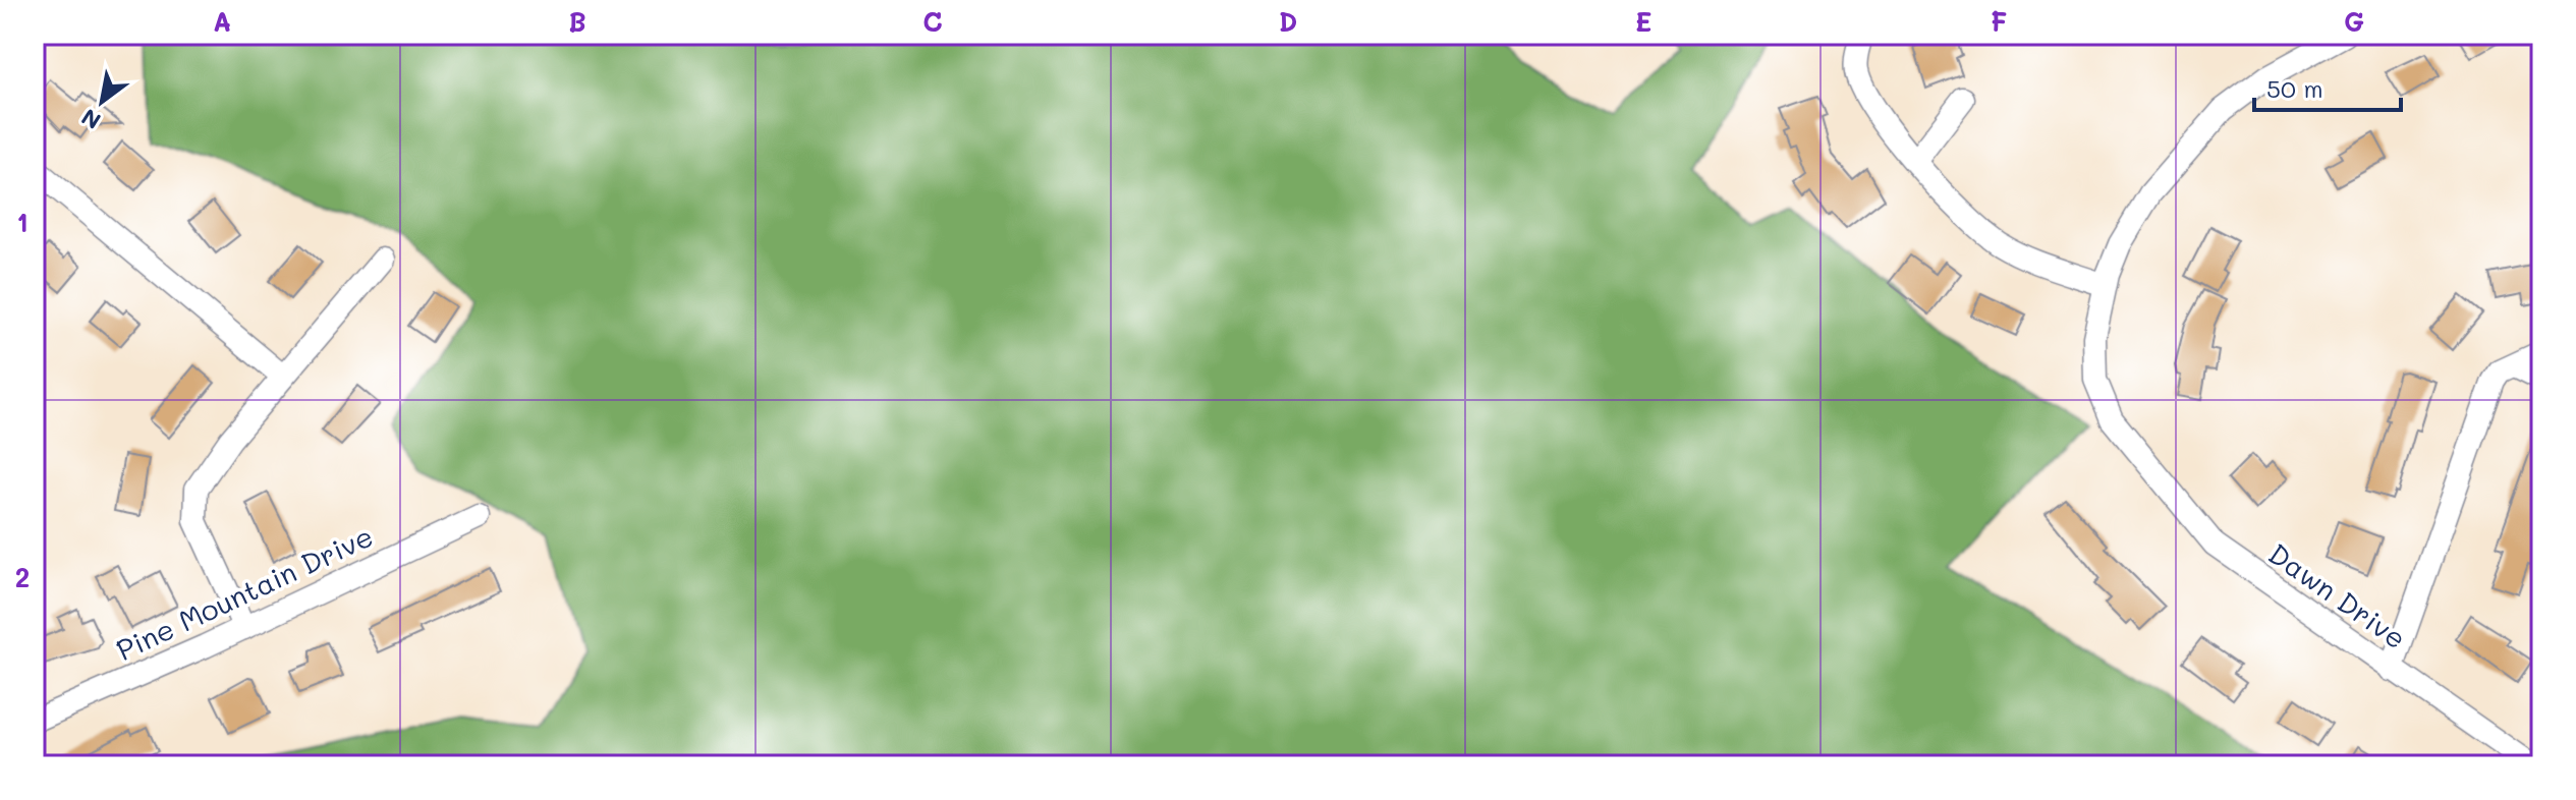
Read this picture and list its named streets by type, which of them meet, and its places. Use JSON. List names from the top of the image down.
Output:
{
  "streets": {
    "street": ["Pine Mountain Drive", "Dawn Drive"]
  },
  "scale_bar": "50 m",
  "north": "bottom left",
  "grid": {
    "columns": [
      "A",
      "B",
      "C",
      "D",
      "E",
      "F",
      "G"
    ],
    "rows": ["1", "2"]
  }
}
